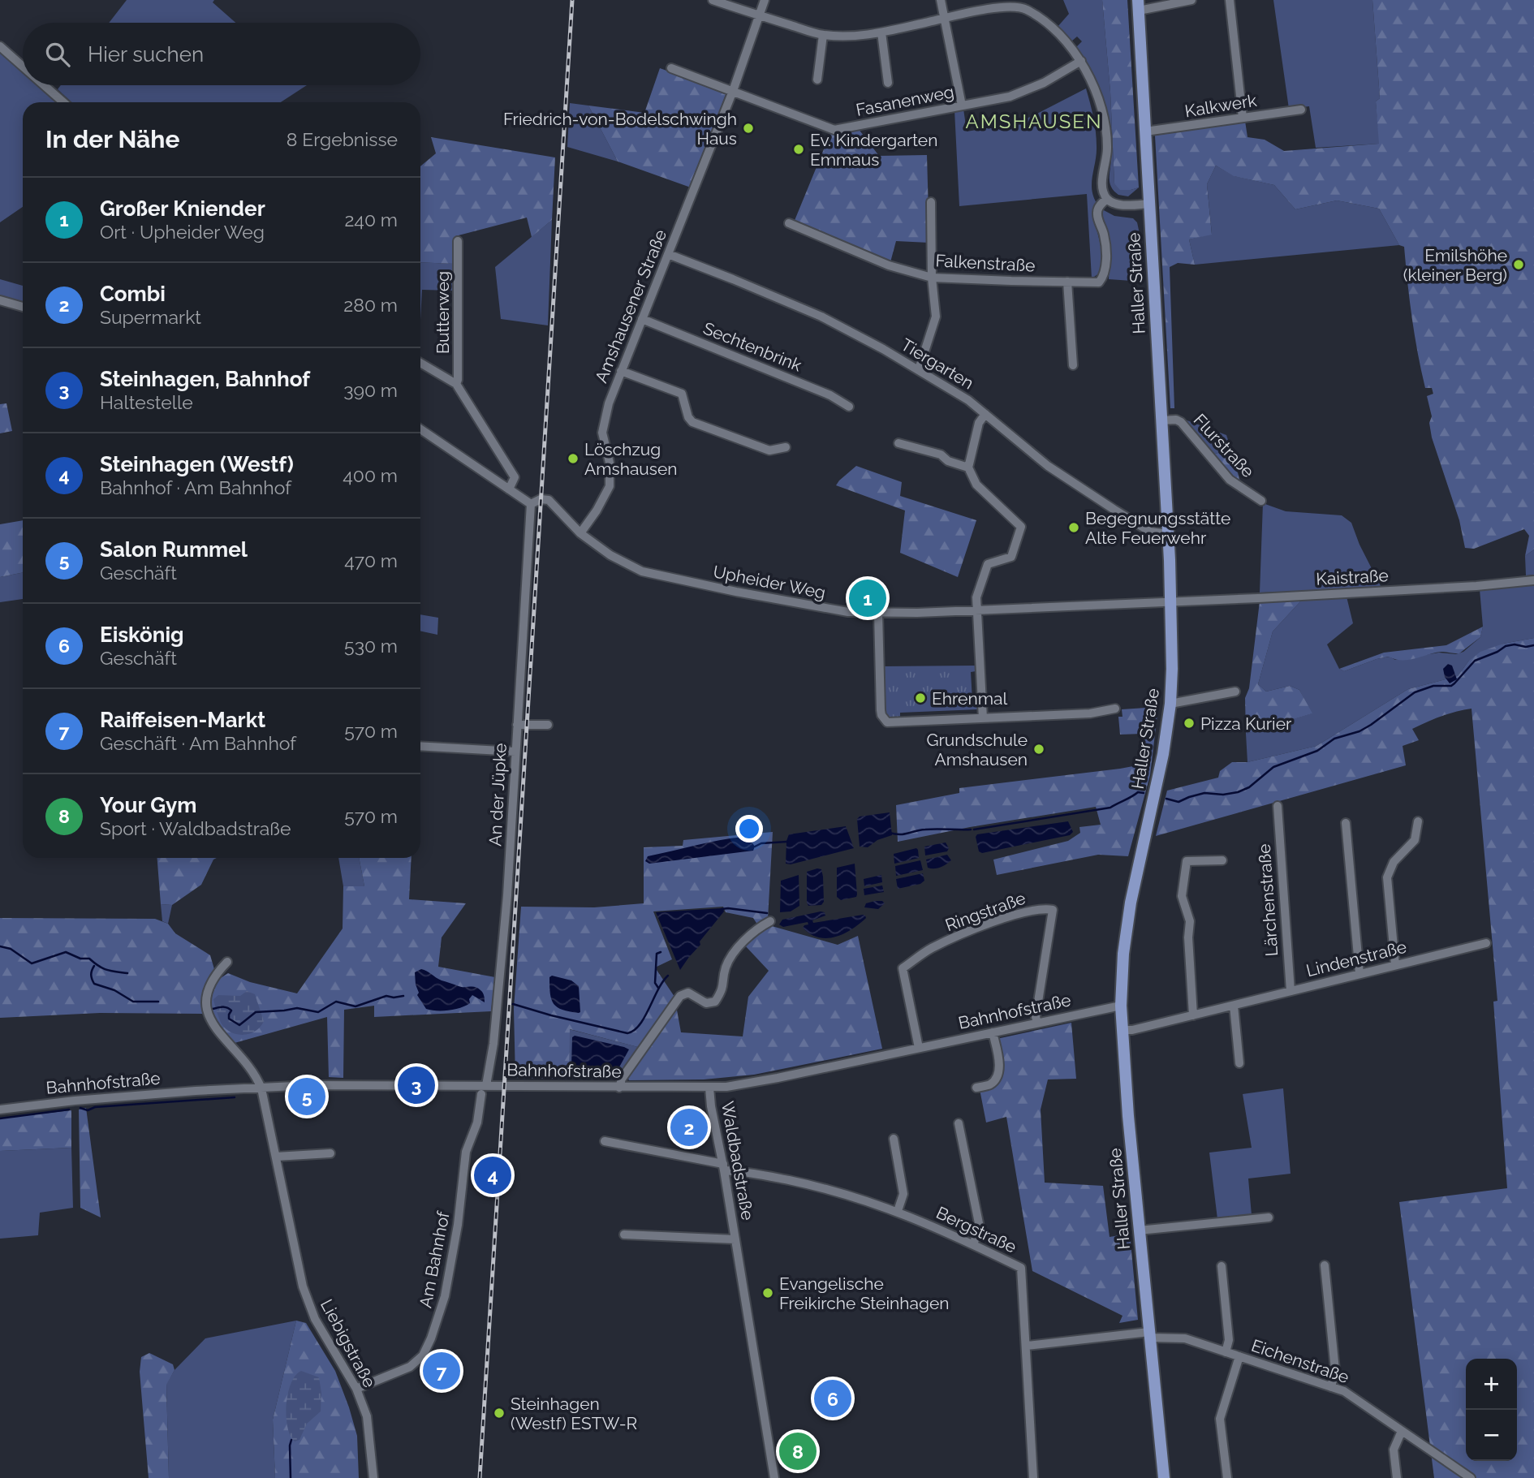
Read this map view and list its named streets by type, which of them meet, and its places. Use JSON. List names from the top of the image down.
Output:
{
  "streets": {
    "main road": ["Haller Straße"],
    "street": [
      "Fasanenweg",
      "Kalkwerk",
      "Falkenstraße",
      "Amshausener Straße",
      "Butterweg",
      "Sechtenbrink",
      "Tiergarten",
      "Flurstraße",
      "Kaistraße",
      "Upheider Weg",
      "An der Jüpke",
      "Lärchenstraße",
      "Ringstraße",
      "Lindenstraße",
      "Bahnhofstraße",
      "Waldbadstraße",
      "Bergstraße",
      "Am Bahnhof",
      "Liebigstraße",
      "Eichenstraße"
    ]
  },
  "crossings": [
    ["Fasanenweg", "Amshausener Straße"],
    ["Kalkwerk", "Haller Straße"],
    ["Haller Straße", "Tiergarten"],
    ["Haller Straße", "Flurstraße"],
    ["Haller Straße", "Kaistraße"],
    ["Haller Straße", "Upheider Weg"],
    ["Haller Straße", "Lindenstraße"],
    ["Haller Straße", "Bahnhofstraße"],
    ["Haller Straße", "Eichenstraße"],
    ["Amshausener Straße", "Sechtenbrink"],
    ["Amshausener Straße", "Tiergarten"],
    ["Amshausener Straße", "Upheider Weg"],
    ["Butterweg", "Upheider Weg"],
    ["Kaistraße", "Upheider Weg"],
    ["Upheider Weg", "An der Jüpke"],
    ["An der Jüpke", "Bahnhofstraße"],
    ["Lärchenstraße", "Lindenstraße"],
    ["Ringstraße", "Bahnhofstraße"],
    ["Bahnhofstraße", "Waldbadstraße"],
    ["Bahnhofstraße", "Liebigstraße"],
    ["Waldbadstraße", "Bergstraße"],
    ["Am Bahnhof", "Liebigstraße"]
  ],
  "districts": ["AMSHAUSEN"],
  "places": [
    "Friedrich-von-Bodelschwingh Haus",
    "Ev. Kindergarten Emmaus",
    "Emilshöhe (kleiner Berg)",
    "Löschzug Amshausen",
    "Begegnungsstätte Alte Feuerwehr",
    "Ehrenmal",
    "Pizza Kurier",
    "Grundschule Amshausen",
    "Evangelische Freikirche Steinhagen",
    "Steinhagen (Westf) ESTW-R"
  ],
  "page": {
    "search": "Hier suchen",
    "heading": ["In der Nähe", "8 Ergebnisse"],
    "list": [
      {
        "mark": "1",
        "name": "Großer Kniender",
        "note": "Ort · Upheider Weg",
        "value": "240 m"
      },
      {
        "mark": "2",
        "name": "Combi",
        "note": "Supermarkt",
        "value": "280 m"
      },
      {
        "mark": "3",
        "name": "Steinhagen, Bahnhof",
        "note": "Haltestelle",
        "value": "390 m"
      },
      {
        "mark": "4",
        "name": "Steinhagen (Westf)",
        "note": "Bahnhof · Am Bahnhof",
        "value": "400 m"
      },
      {
        "mark": "5",
        "name": "Salon Rummel",
        "note": "Geschäft",
        "value": "470 m"
      },
      {
        "mark": "6",
        "name": "Eiskönig",
        "note": "Geschäft",
        "value": "530 m"
      },
      {
        "mark": "7",
        "name": "Raiffeisen-Markt",
        "note": "Geschäft · Am Bahnhof",
        "value": "570 m"
      },
      {
        "mark": "8",
        "name": "Your Gym",
        "note": "Sport · Waldbadstraße",
        "value": "570 m"
      }
    ],
    "pins": [
      "1",
      "3",
      "5",
      "2",
      "4",
      "7",
      "6",
      "8"
    ],
    "map_buttons": ["+", "−"]
  }
}
